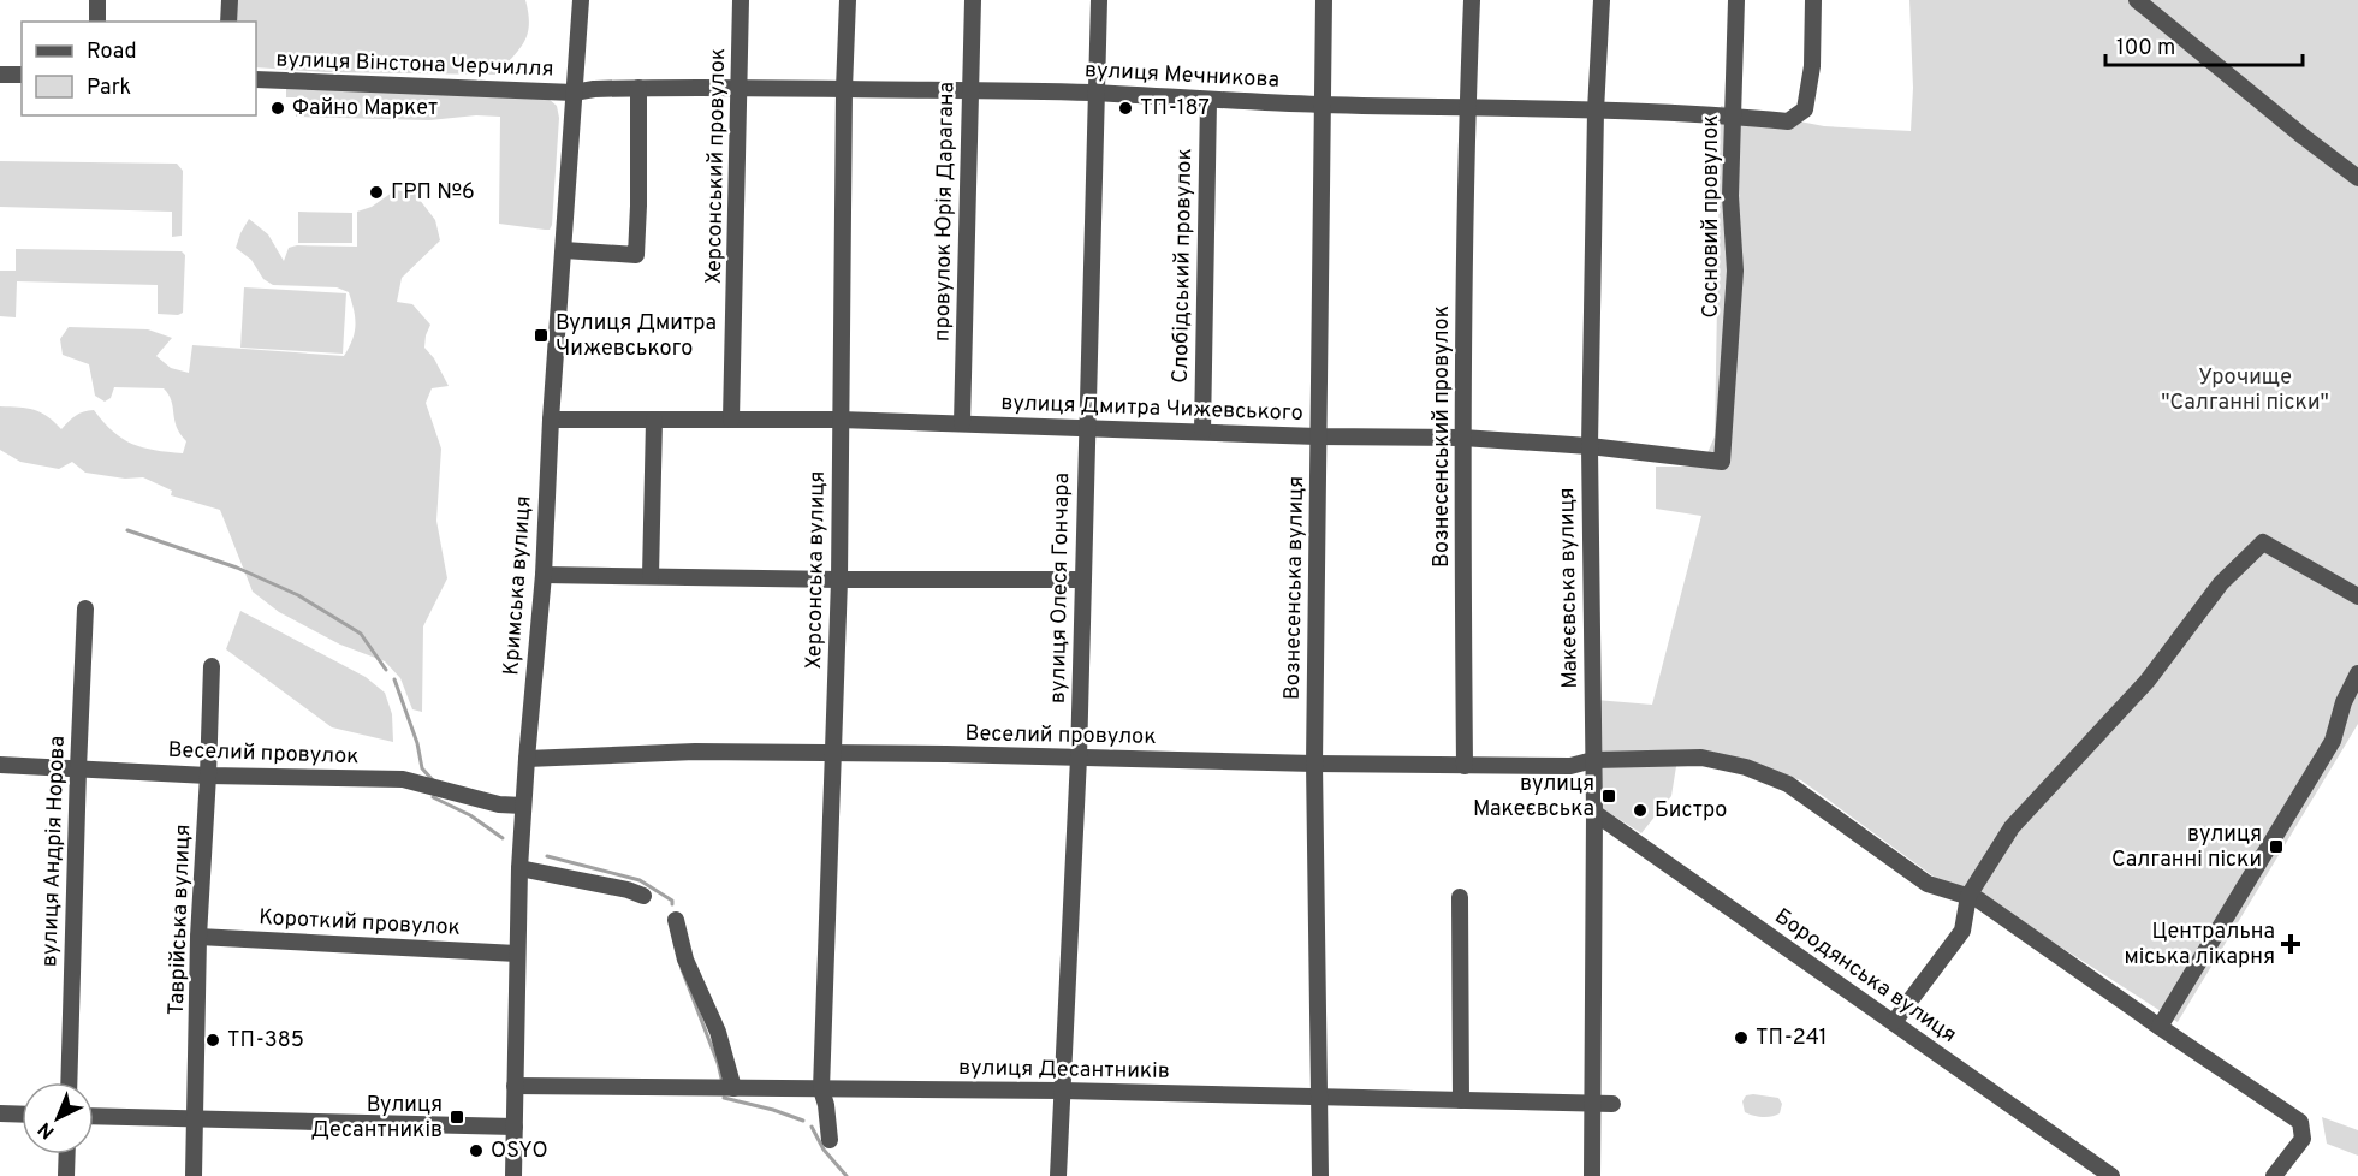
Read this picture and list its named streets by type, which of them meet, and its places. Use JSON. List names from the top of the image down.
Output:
{
  "streets": {
    "street": [
      "вулиця Вінстона Черчилля",
      "вулиця Мечникова",
      "Херсонський провулок",
      "провулок Юрія Дарагана",
      "Сосновий провулок",
      "Слобідський провулок",
      "вулиця Дмитра Чижевського",
      "Вознесенський провулок",
      "Херсонська вулиця",
      "Кримська вулиця",
      "вулиця Олеся Гончара",
      "Вознесенська вулиця",
      "Макеєвська вулиця",
      "Веселий провулок",
      "вулиця Андрія Норова",
      "Таврійська вулиця",
      "Короткий провулок",
      "Бородянська вулиця",
      "вулиця Десантників"
    ]
  },
  "crossings": [
    ["вулиця Вінстона Черчилля", "вулиця Мечникова"],
    ["вулиця Вінстона Черчилля", "Кримська вулиця"],
    ["вулиця Мечникова", "Херсонський провулок"],
    ["вулиця Мечникова", "провулок Юрія Дарагана"],
    ["вулиця Мечникова", "Сосновий провулок"],
    ["вулиця Мечникова", "Слобідський провулок"],
    ["вулиця Мечникова", "Вознесенський провулок"],
    ["вулиця Мечникова", "Херсонська вулиця"],
    ["вулиця Мечникова", "Кримська вулиця"],
    ["вулиця Мечникова", "вулиця Олеся Гончара"],
    ["вулиця Мечникова", "Вознесенська вулиця"],
    ["вулиця Мечникова", "Макеєвська вулиця"],
    ["Херсонський провулок", "вулиця Дмитра Чижевського"],
    ["провулок Юрія Дарагана", "вулиця Дмитра Чижевського"],
    ["Сосновий провулок", "вулиця Дмитра Чижевського"],
    ["Слобідський провулок", "вулиця Дмитра Чижевського"],
    ["вулиця Дмитра Чижевського", "Вознесенський провулок"],
    ["вулиця Дмитра Чижевського", "Херсонська вулиця"],
    ["вулиця Дмитра Чижевського", "Кримська вулиця"],
    ["вулиця Дмитра Чижевського", "вулиця Олеся Гончара"],
    ["вулиця Дмитра Чижевського", "Вознесенська вулиця"],
    ["вулиця Дмитра Чижевського", "Макеєвська вулиця"],
    ["Вознесенський провулок", "Веселий провулок"],
    ["Херсонська вулиця", "Веселий провулок"],
    ["Херсонська вулиця", "вулиця Десантників"],
    ["Кримська вулиця", "Веселий провулок"],
    ["Кримська вулиця", "Короткий провулок"],
    ["Кримська вулиця", "вулиця Десантників"],
    ["вулиця Олеся Гончара", "Веселий провулок"],
    ["вулиця Олеся Гончара", "вулиця Десантників"],
    ["Вознесенська вулиця", "Веселий провулок"],
    ["Вознесенська вулиця", "вулиця Десантників"],
    ["Макеєвська вулиця", "Веселий провулок"],
    ["Макеєвська вулиця", "Бородянська вулиця"],
    ["Макеєвська вулиця", "вулиця Десантників"],
    ["Веселий провулок", "вулиця Андрія Норова"],
    ["Веселий провулок", "Таврійська вулиця"],
    ["Таврійська вулиця", "Короткий провулок"]
  ],
  "parks": ["Урочище \"Салганні піски\""],
  "places": {
    "other": [
      "Файно Маркет",
      "ТП-187",
      "ГРП №6",
      "Бистро",
      "ТП-241",
      "ТП-385",
      "OSYO"
    ],
    "transit": [
      "Вулиця Дмитра Чижевського",
      "вулиця Макеєвська",
      "вулиця Салганні піски",
      "Вулиця Десантників"
    ],
    "health": ["Центральна міська лікарня"]
  },
  "legend": ["Road", "Park"],
  "scale_bar": "100 m",
  "north": "bottom left"
}
